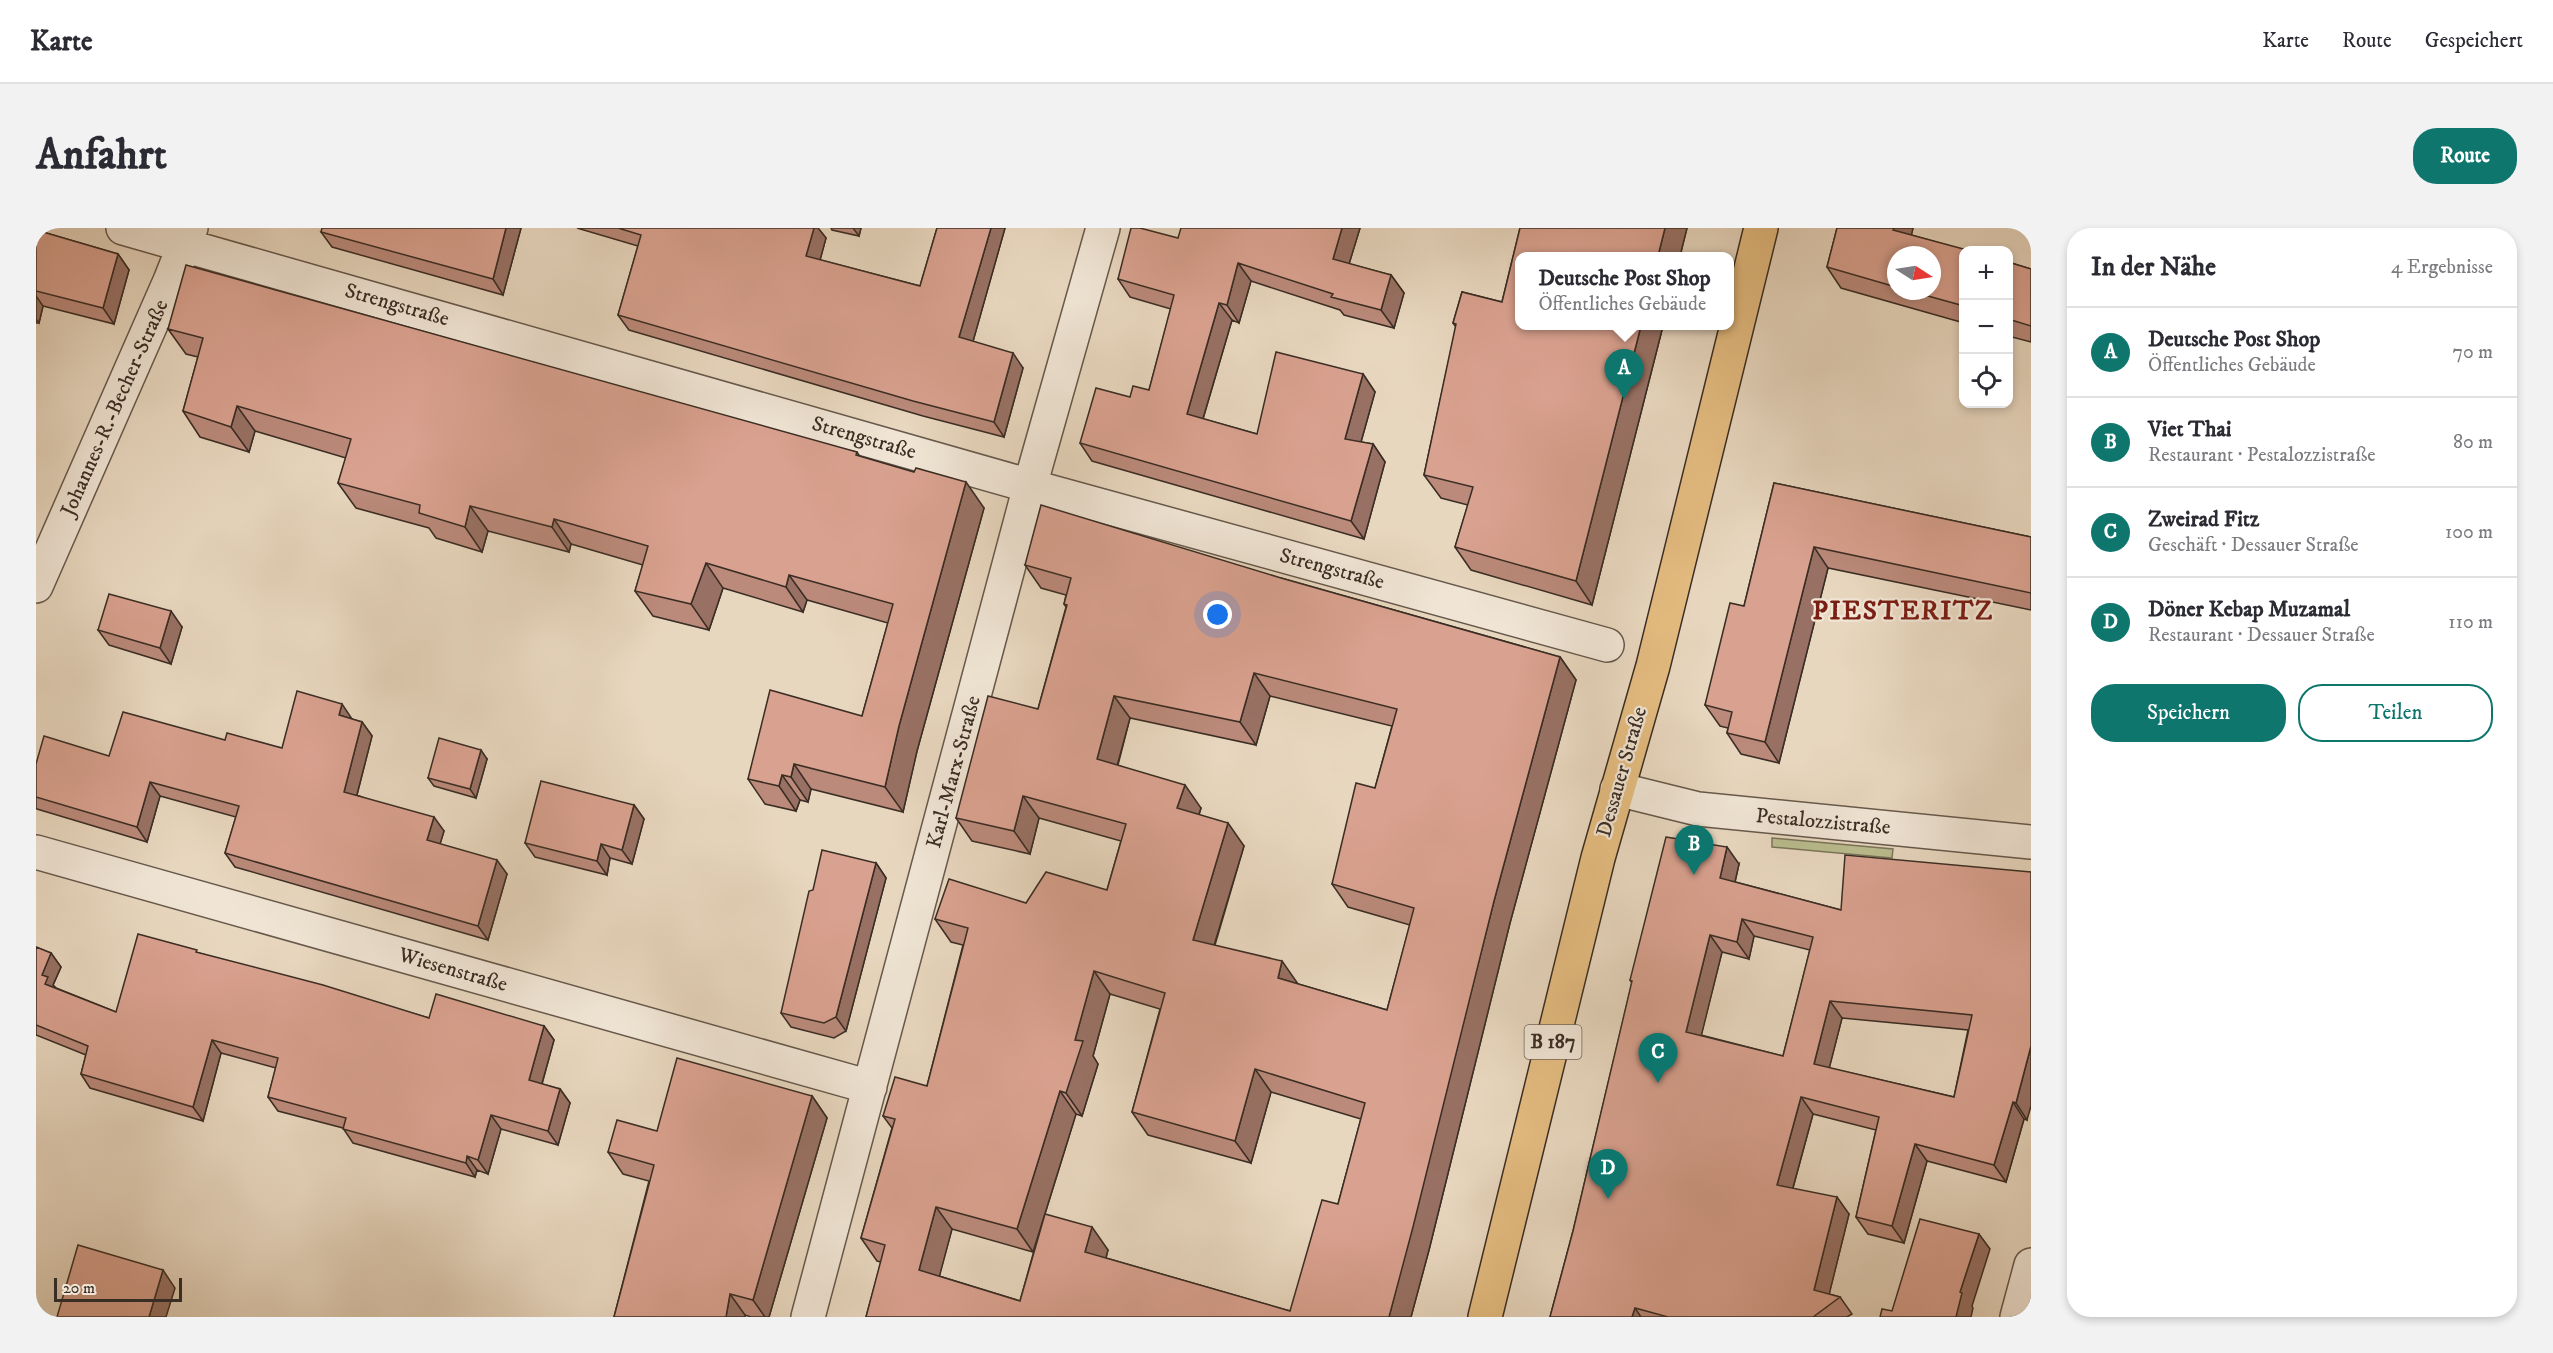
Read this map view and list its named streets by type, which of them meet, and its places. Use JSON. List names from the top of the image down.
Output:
{
  "streets": {
    "main road": ["Dessauer Straße", "B 187"],
    "street": [
      "Strengstraße",
      "Johannes-R.-Becher-Straße",
      "Karl-Marx-Straße",
      "Pestalozzistraße",
      "Wiesenstraße"
    ]
  },
  "crossings": [
    ["Strengstraße", "Johannes-R.-Becher-Straße"],
    ["Strengstraße", "Karl-Marx-Straße"],
    ["Karl-Marx-Straße", "Wiesenstraße"],
    ["Dessauer Straße", "Pestalozzistraße"]
  ],
  "districts": ["PIESTERITZ"],
  "scale_bar": "20 m",
  "north": "right",
  "page": {
    "header": "Karte",
    "nav": ["Karte", "Route", "Gespeichert"],
    "buttons": [
      "Route",
      ["Speichern", "Teilen"]
    ],
    "title": "Anfahrt",
    "heading": ["In der Nähe", "4 Ergebnisse"],
    "map_buttons": ["+", "−"],
    "popup": ["Deutsche Post Shop", "Öffentliches Gebäude"],
    "list": [
      {
        "mark": "A",
        "name": "Deutsche Post Shop",
        "note": "Öffentliches Gebäude",
        "value": "70 m"
      },
      {
        "mark": "B",
        "name": "Viet Thai",
        "note": "Restaurant · Pestalozzistraße",
        "value": "80 m"
      },
      {
        "mark": "C",
        "name": "Zweirad Fitz",
        "note": "Geschäft · Dessauer Straße",
        "value": "100 m"
      },
      {
        "mark": "D",
        "name": "Döner Kebap Muzamal",
        "note": "Restaurant · Dessauer Straße",
        "value": "110 m"
      }
    ],
    "pins": [
      "A",
      "B",
      "C",
      "D"
    ],
    "scale": "20 m"
  }
}
